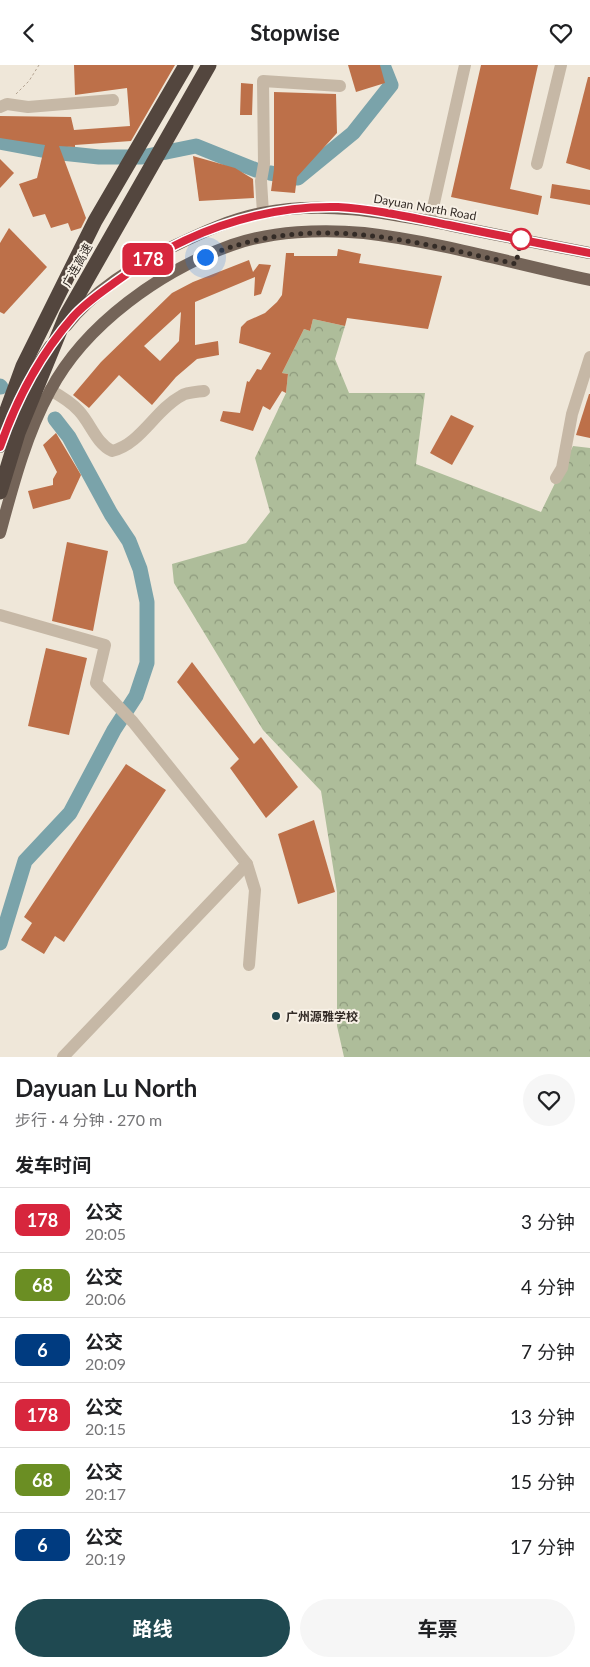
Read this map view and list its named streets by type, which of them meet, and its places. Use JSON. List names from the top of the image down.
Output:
{
  "streets": {
    "highway": ["广连高速"],
    "main road": ["Dayuan North Road"]
  },
  "crossings": [
    ["Dayuan North Road", "广连高速"]
  ],
  "places": ["广州源雅学校"],
  "lines": ["bus line 178"],
  "page": {
    "header": "Stopwise",
    "on_map": "178",
    "heading": [
      ["Dayuan Lu North", "步行 · 4 分钟 · 270 m"],
      "发车时间"
    ],
    "list": [
      {
        "mark": "178",
        "name": "公交",
        "note": "20:05",
        "value": "3 分钟"
      },
      {
        "mark": "68",
        "name": "公交",
        "note": "20:06",
        "value": "4 分钟"
      },
      {
        "mark": "6",
        "name": "公交",
        "note": "20:09",
        "value": "7 分钟"
      },
      {
        "mark": "178",
        "name": "公交",
        "note": "20:15",
        "value": "13 分钟"
      },
      {
        "mark": "68",
        "name": "公交",
        "note": "20:17",
        "value": "15 分钟"
      },
      {
        "mark": "6",
        "name": "公交",
        "note": "20:19",
        "value": "17 分钟"
      }
    ],
    "buttons": ["路线", "车票"]
  }
}
